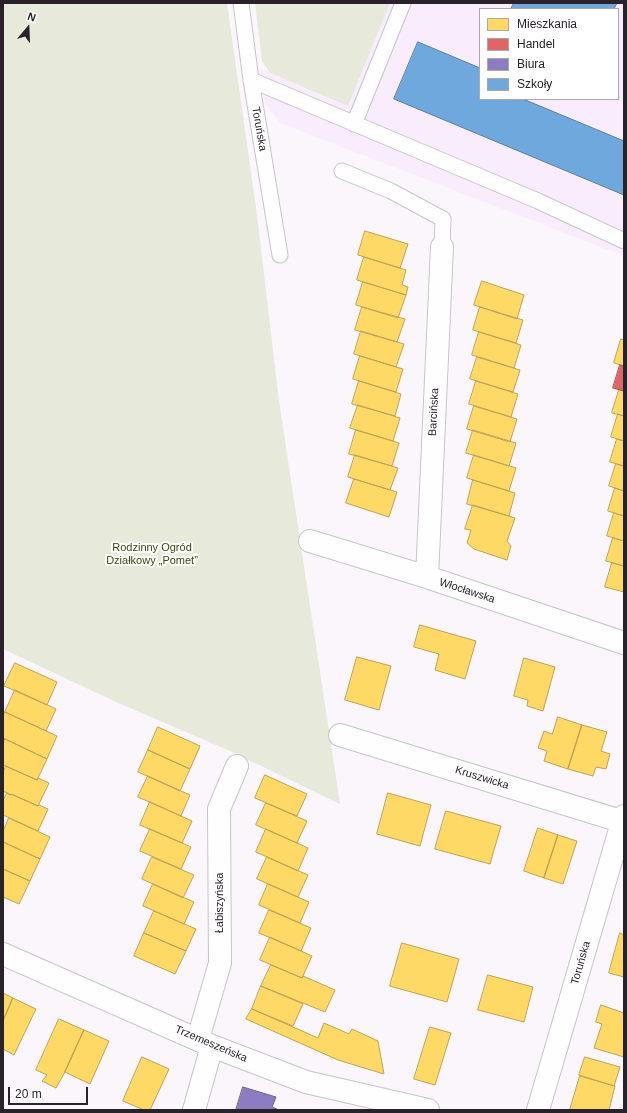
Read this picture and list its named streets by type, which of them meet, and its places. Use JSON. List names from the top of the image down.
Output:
{
  "streets": {
    "street": [
      "Toruńska",
      "Barcińska",
      "Włocławska",
      "Kruszwicka",
      "Łabiszyńska",
      "Trzemeszeńska"
    ]
  },
  "crossings": [
    ["Toruńska", "Kruszwicka"],
    ["Barcińska", "Włocławska"],
    ["Łabiszyńska", "Trzemeszeńska"]
  ],
  "parks": ["Rodzinny Ogród Działkowy „Pomet”"],
  "legend": [
    "Mieszkania",
    "Handel",
    "Biura",
    "Szkoły"
  ],
  "scale_bar": "20 m",
  "north": "top"
}
